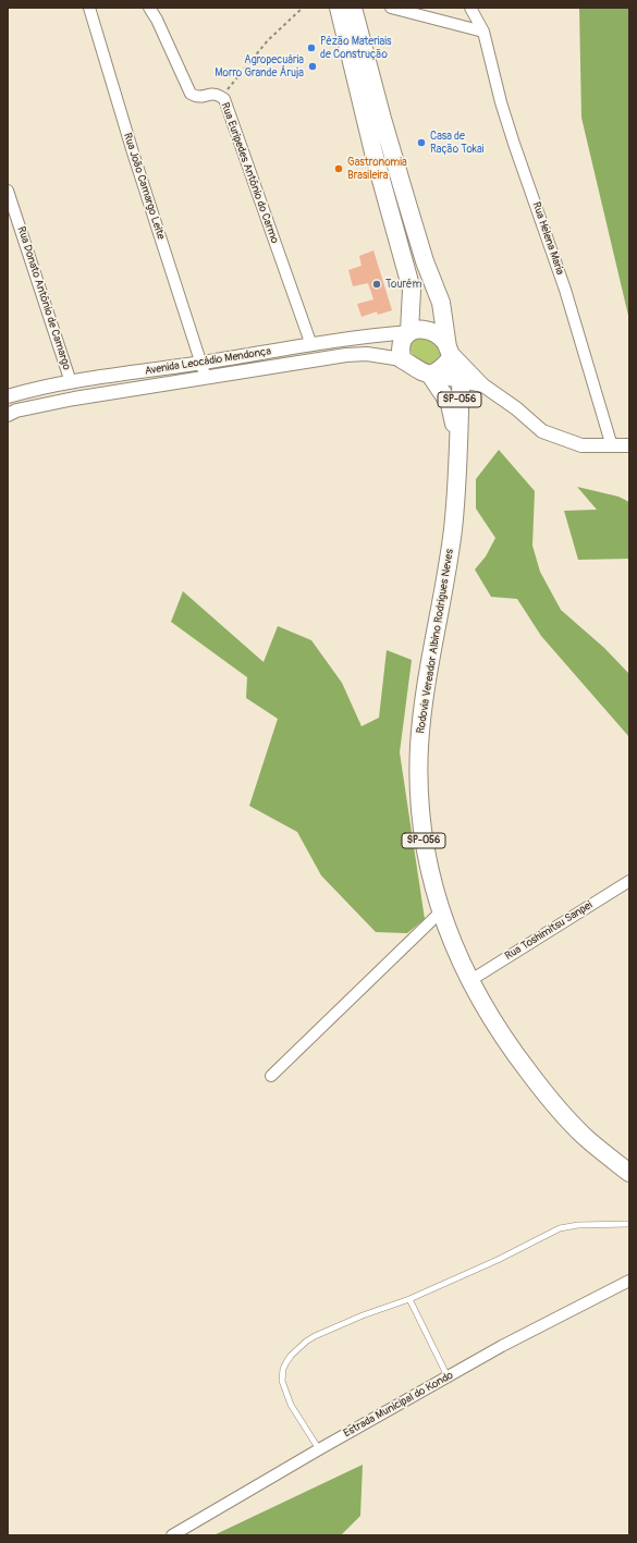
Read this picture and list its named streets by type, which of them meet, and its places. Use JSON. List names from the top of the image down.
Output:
{
  "streets": {
    "main road": ["SP-056", "Rodovia Vereador Albino Rodrigues Neves"],
    "street": [
      "Rua Euripedes Antônio do Carmo",
      "Rua João Camargo Leite",
      "Rua Helena Maria",
      "Rua Donato Antônio de Camargo",
      "Avenida Leocádio Mendonça",
      "Rua Toshimitsu Sanpei",
      "Estrada Municipal do Kondo"
    ]
  },
  "crossings": [
    ["Rua Euripedes Antônio do Carmo", "Avenida Leocádio Mendonça"],
    ["Rua João Camargo Leite", "Avenida Leocádio Mendonça"],
    ["Rua Donato Antônio de Camargo", "Avenida Leocádio Mendonça"],
    ["Avenida Leocádio Mendonça", "Rodovia Vereador Albino Rodrigues Neves"],
    ["Rodovia Vereador Albino Rodrigues Neves", "Rua Toshimitsu Sanpei"]
  ],
  "places": [
    "Pézão Materiais de Construção",
    "Agropecuária Morro Grande Áruja",
    "Casa de Ração Tokai",
    "Gastronomia Brasileira",
    "Tourém"
  ]
}
